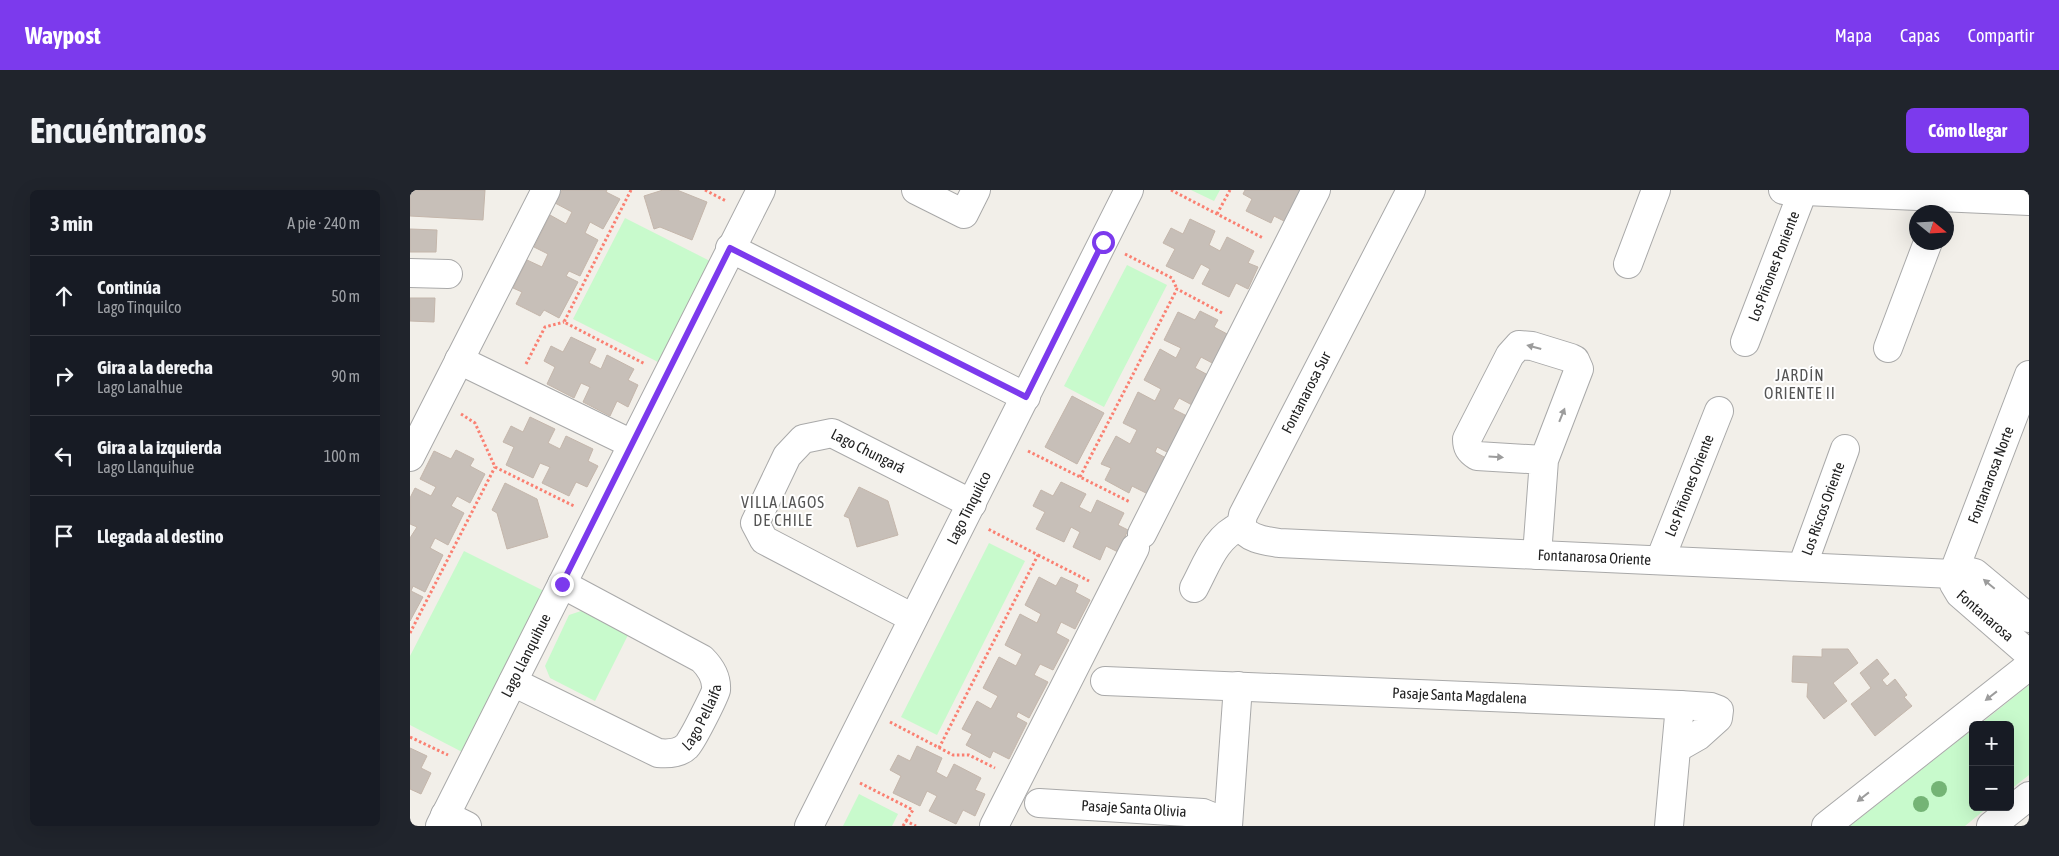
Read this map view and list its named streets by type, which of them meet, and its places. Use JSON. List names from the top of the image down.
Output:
{
  "streets": {
    "street": [
      "Los Piñones Poniente",
      "Fontanarosa Sur",
      "Lago Chungará",
      "Fontanarosa Norte",
      "Los Piñones Oriente",
      "Lago Tinquilco",
      "Los Riscos Oriente",
      "Fontanarosa Oriente",
      "Fontanarosa",
      "Lago Llanquihue",
      "Pasaje Santa Magdalena",
      "Lago Pellaifa",
      "Pasaje Santa Olivia"
    ]
  },
  "crossings": [
    ["Fontanarosa Sur", "Fontanarosa Oriente"],
    ["Lago Chungará", "Lago Tinquilco"],
    ["Fontanarosa Norte", "Fontanarosa Oriente"],
    ["Fontanarosa Norte", "Fontanarosa"],
    ["Los Piñones Oriente", "Fontanarosa Oriente"],
    ["Los Riscos Oriente", "Fontanarosa Oriente"],
    ["Fontanarosa Oriente", "Fontanarosa"],
    ["Lago Llanquihue", "Lago Pellaifa"]
  ],
  "districts": ["JARDÍN ORIENTE II", "VILLA LAGOS DE CHILE"],
  "north": "right",
  "page": {
    "header": "Waypost",
    "nav": ["Mapa", "Capas", "Compartir"],
    "buttons": "Cómo llegar",
    "title": "Encuéntranos",
    "heading": ["3 min", "A pie · 240 m"],
    "list": [
      ["Continúa", "Lago Tinquilco", "50 m"],
      ["Gira a la derecha", "Lago Lanalhue", "90 m"],
      ["Gira a la izquierda", "Lago Llanquihue", "100 m"],
      "Llegada al destino"
    ],
    "map_buttons": ["+", "−"]
  }
}
